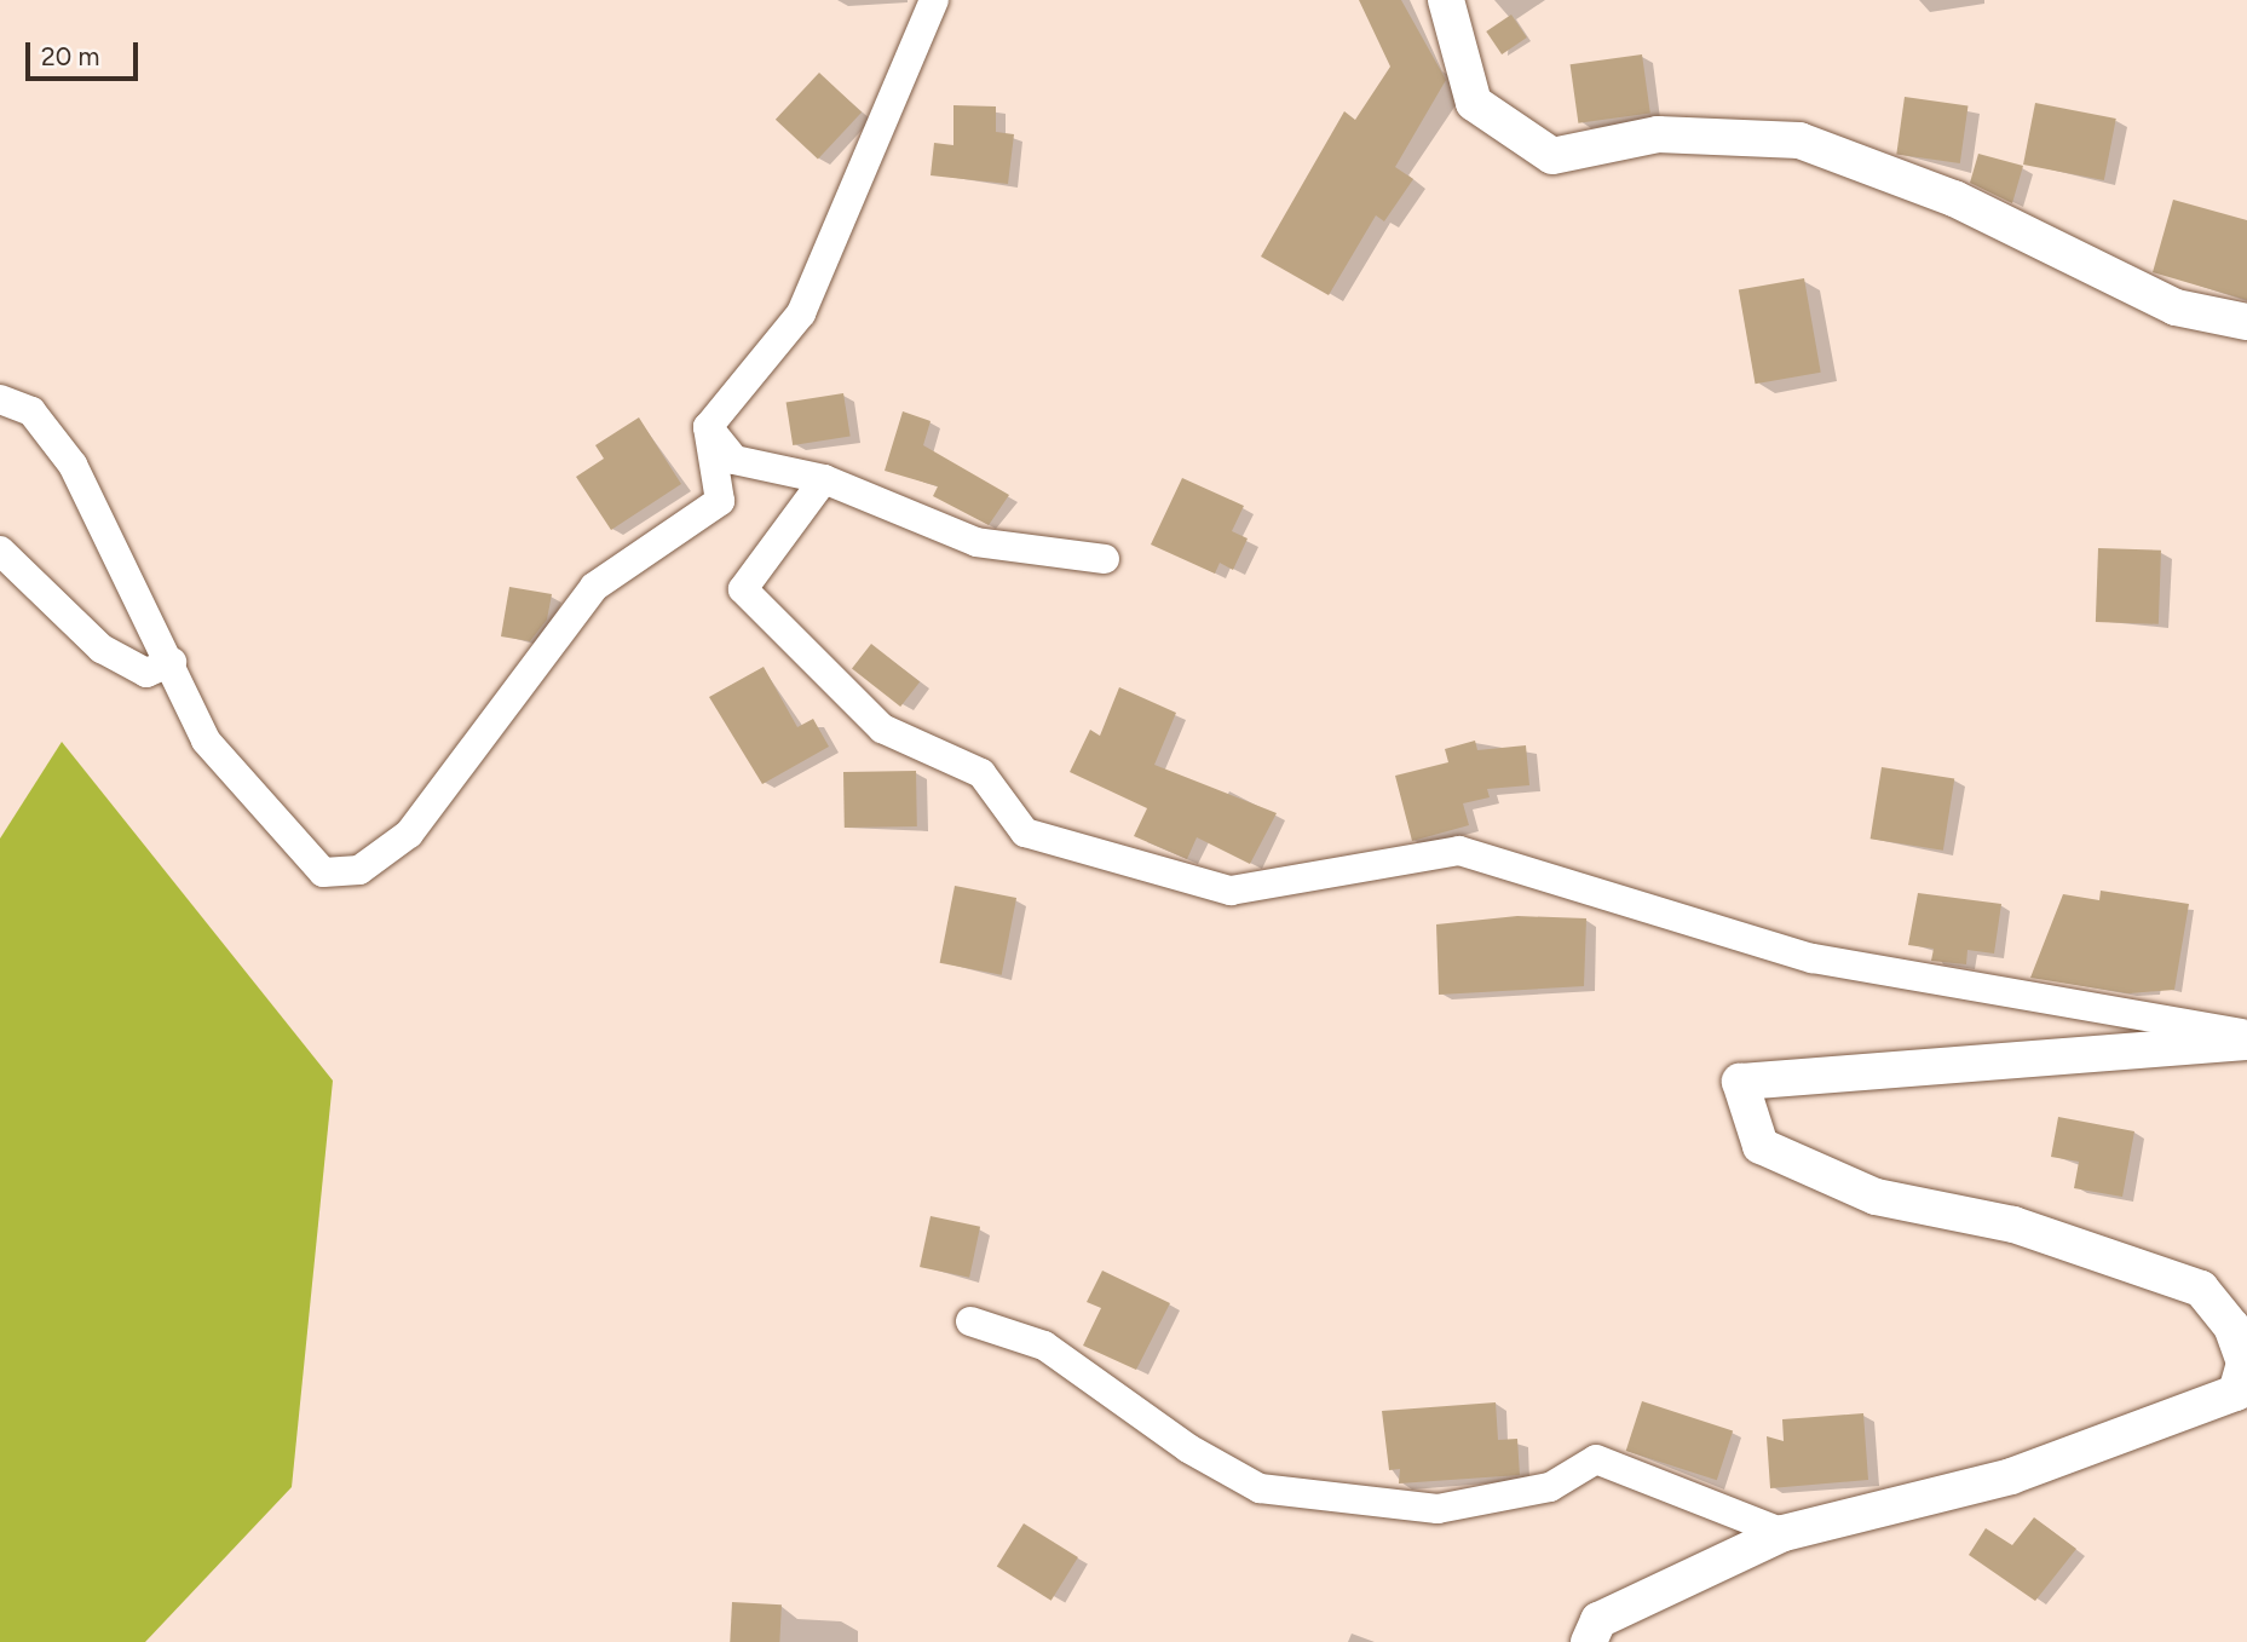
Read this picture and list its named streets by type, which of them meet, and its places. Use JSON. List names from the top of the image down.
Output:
{
  "scale_bar": "20 m"
}
